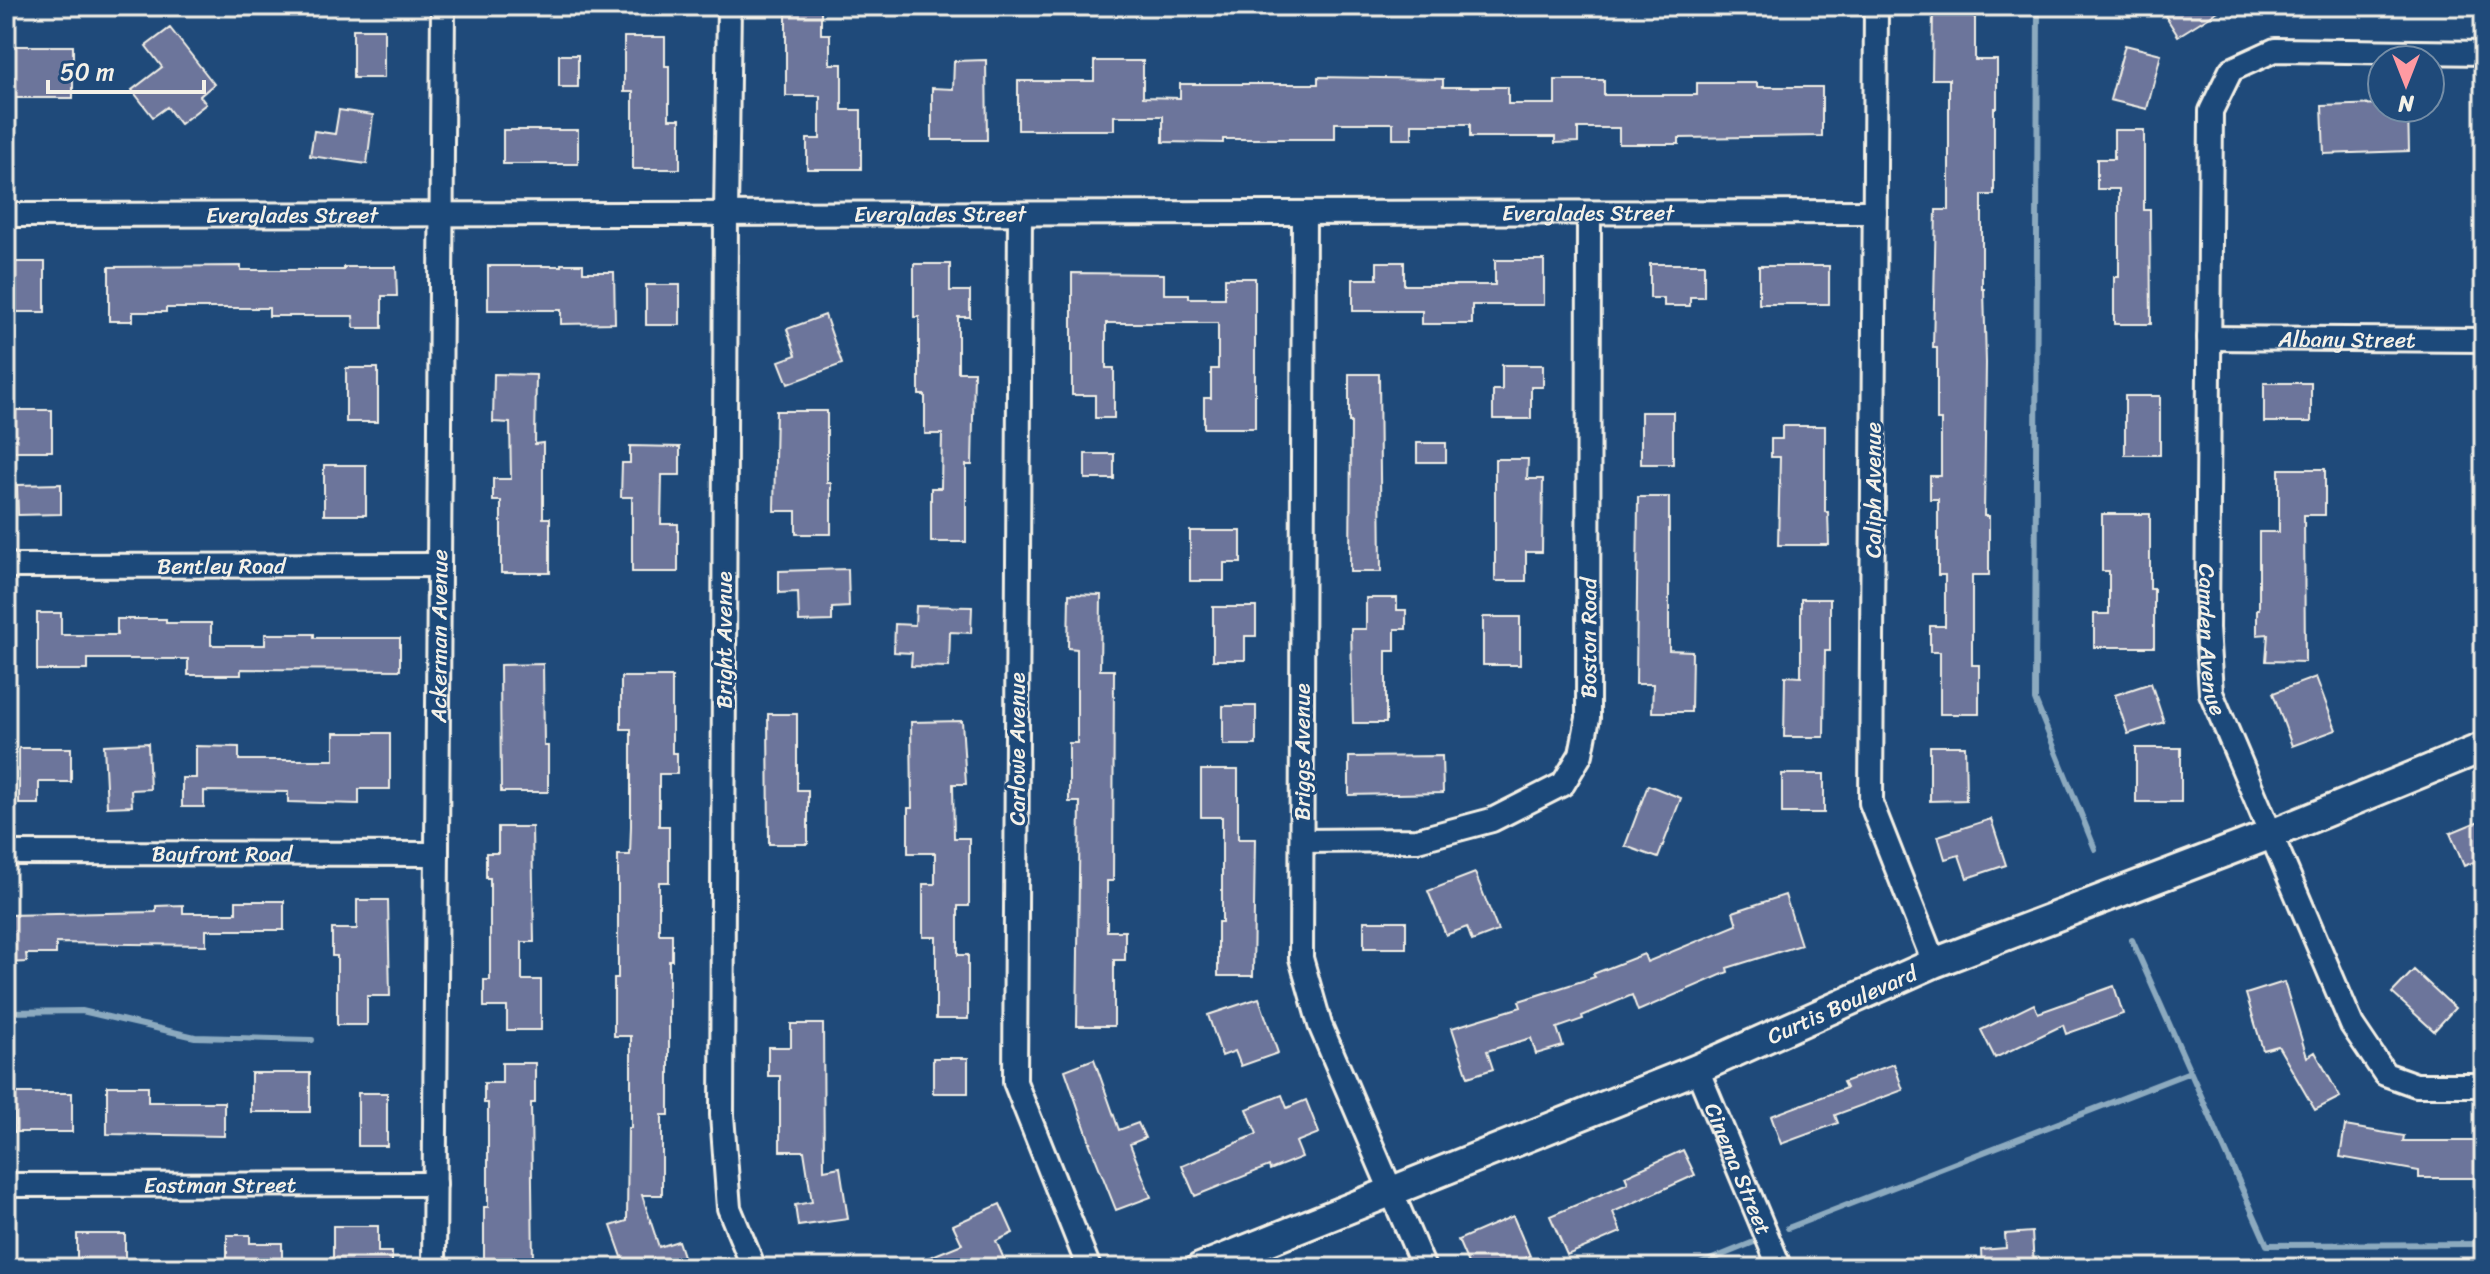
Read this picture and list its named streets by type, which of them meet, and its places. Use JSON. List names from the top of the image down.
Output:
{
  "streets": {
    "street": [
      "Everglades Street",
      "Albany Street",
      "Caliph Avenue",
      "Bentley Road",
      "Ackerman Avenue",
      "Boston Road",
      "Camden Avenue",
      "Bright Avenue",
      "Carlowe Avenue",
      "Briggs Avenue",
      "Bayfront Road",
      "Curtis Boulevard",
      "Cinema Street",
      "Eastman Street"
    ]
  },
  "crossings": [
    ["Everglades Street", "Caliph Avenue"],
    ["Everglades Street", "Ackerman Avenue"],
    ["Everglades Street", "Boston Road"],
    ["Everglades Street", "Bright Avenue"],
    ["Everglades Street", "Carlowe Avenue"],
    ["Everglades Street", "Briggs Avenue"],
    ["Albany Street", "Camden Avenue"],
    ["Caliph Avenue", "Curtis Boulevard"],
    ["Bentley Road", "Ackerman Avenue"],
    ["Ackerman Avenue", "Bayfront Road"],
    ["Ackerman Avenue", "Eastman Street"],
    ["Boston Road", "Briggs Avenue"],
    ["Camden Avenue", "Curtis Boulevard"],
    ["Briggs Avenue", "Curtis Boulevard"],
    ["Curtis Boulevard", "Cinema Street"]
  ],
  "scale_bar": "50 m",
  "north": "bottom"
}
